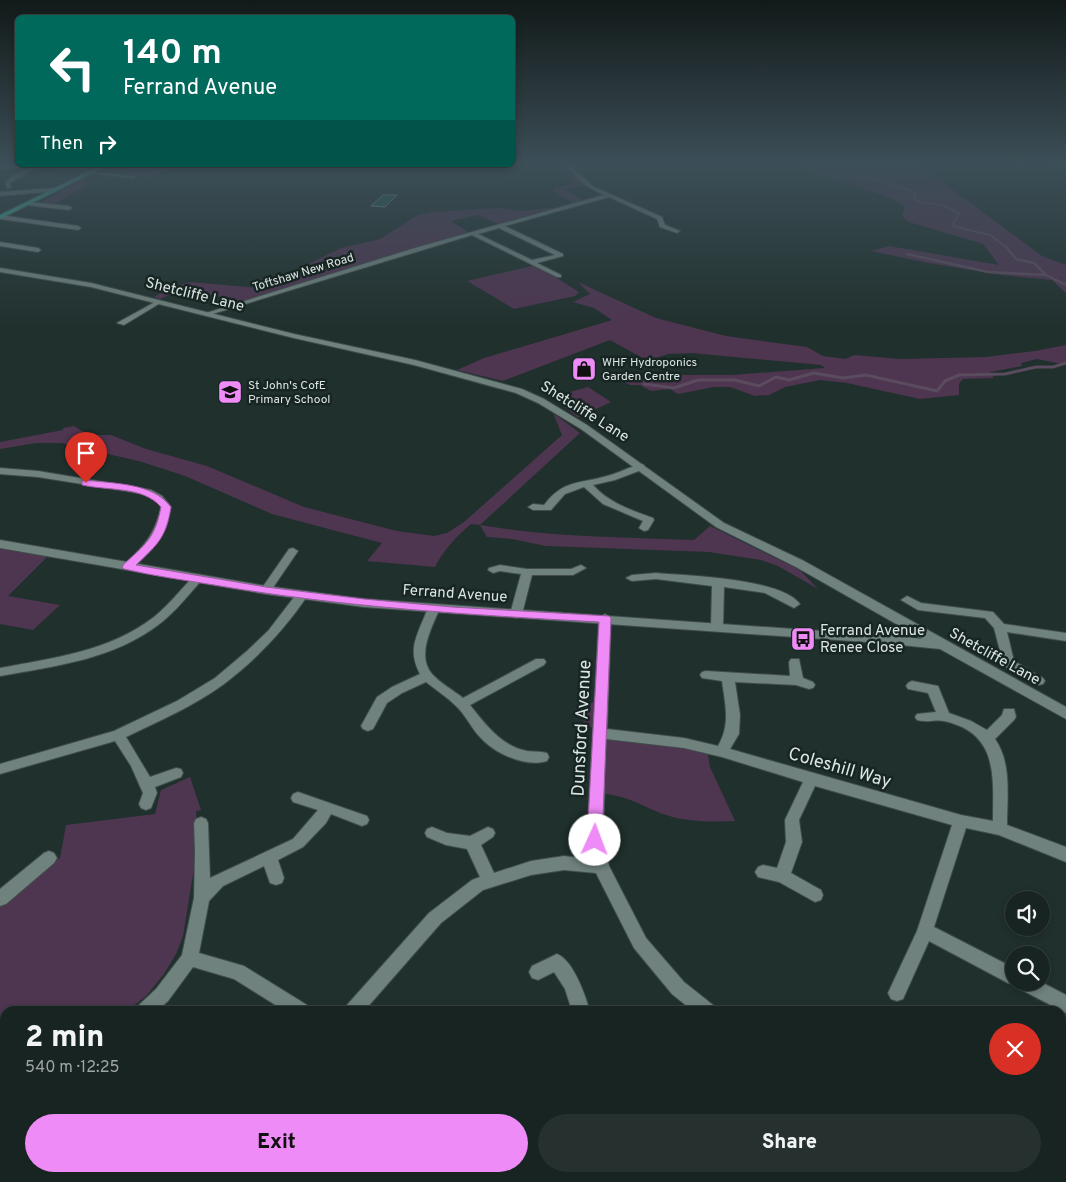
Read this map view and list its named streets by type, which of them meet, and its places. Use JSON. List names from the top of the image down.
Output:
{
  "streets": {
    "street": [
      "Toftshaw New Road",
      "Shetcliffe Lane",
      "Ferrand Avenue",
      "Dunsford Avenue",
      "Coleshill Way"
    ]
  },
  "crossings": [
    ["Toftshaw New Road", "Shetcliffe Lane"],
    ["Shetcliffe Lane", "Ferrand Avenue"],
    ["Ferrand Avenue", "Dunsford Avenue"],
    ["Dunsford Avenue", "Coleshill Way"]
  ],
  "places": {
    "shop": ["WHF Hydroponics Garden Centre"],
    "school or university": ["St John's CofE Primary School"],
    "bus stop": ["Ferrand Avenue Renee Close"]
  },
  "page": {
    "turn": ["140 m", "Ferrand Avenue"],
    "then": "Then",
    "heading": ["2 min", "540 m · 12:25"],
    "buttons": ["Exit", "Share"]
  }
}
